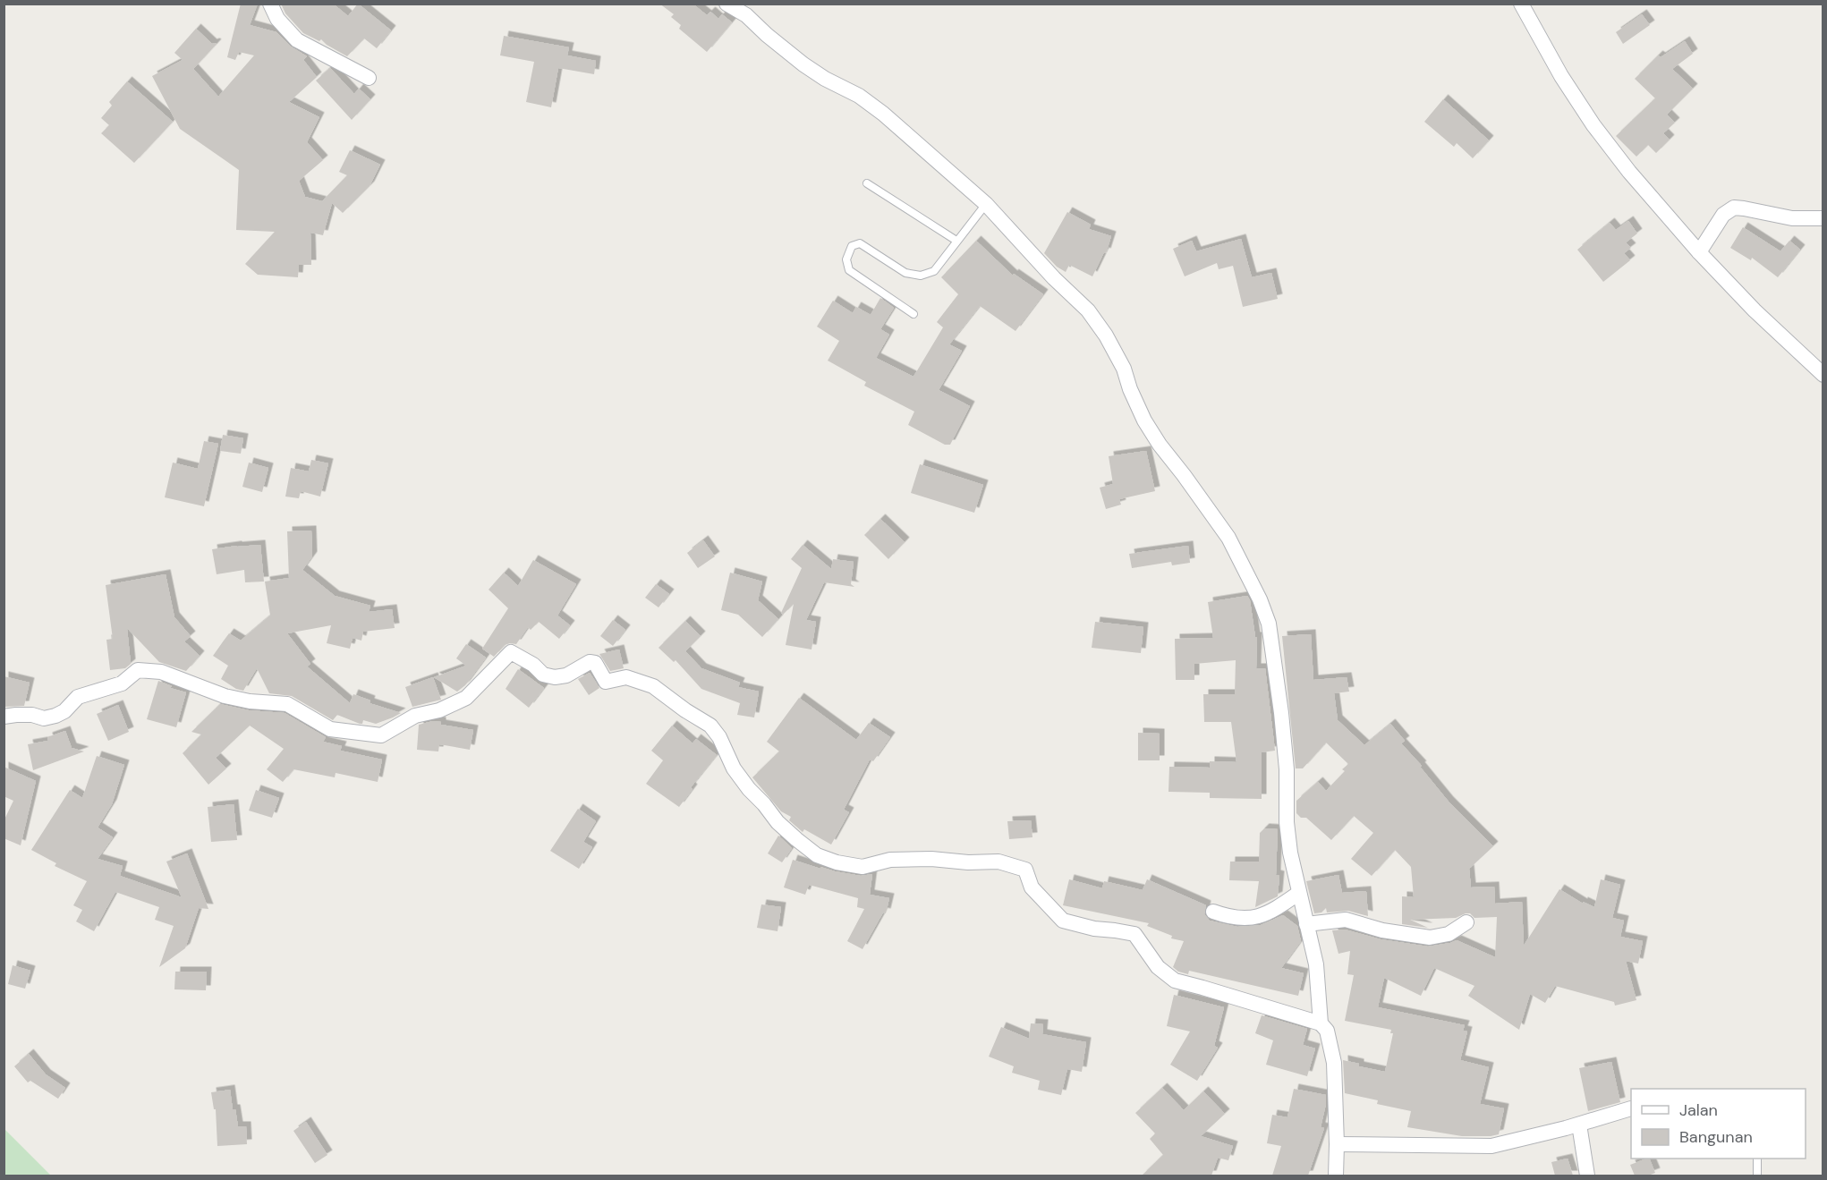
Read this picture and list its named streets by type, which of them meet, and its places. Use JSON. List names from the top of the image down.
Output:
{
  "legend": ["Jalan", "Bangunan"]
}
